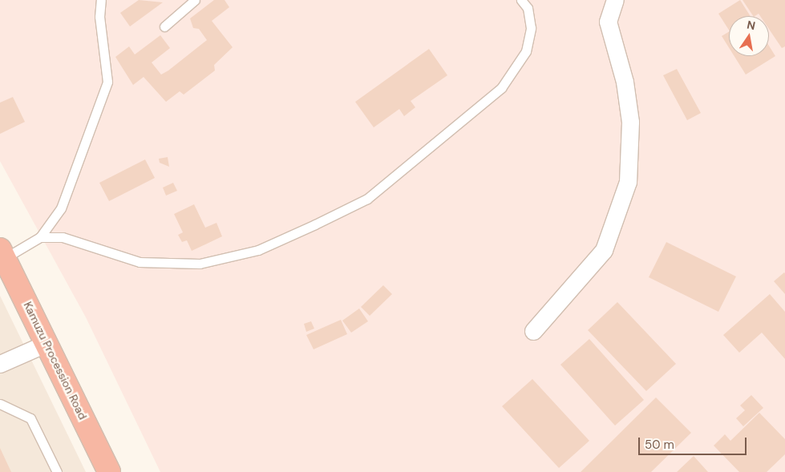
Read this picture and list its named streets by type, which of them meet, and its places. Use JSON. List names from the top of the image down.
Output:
{
  "streets": {
    "highway": ["Kamuzu Procession Road"]
  },
  "scale_bar": "50 m",
  "north": "top"
}
